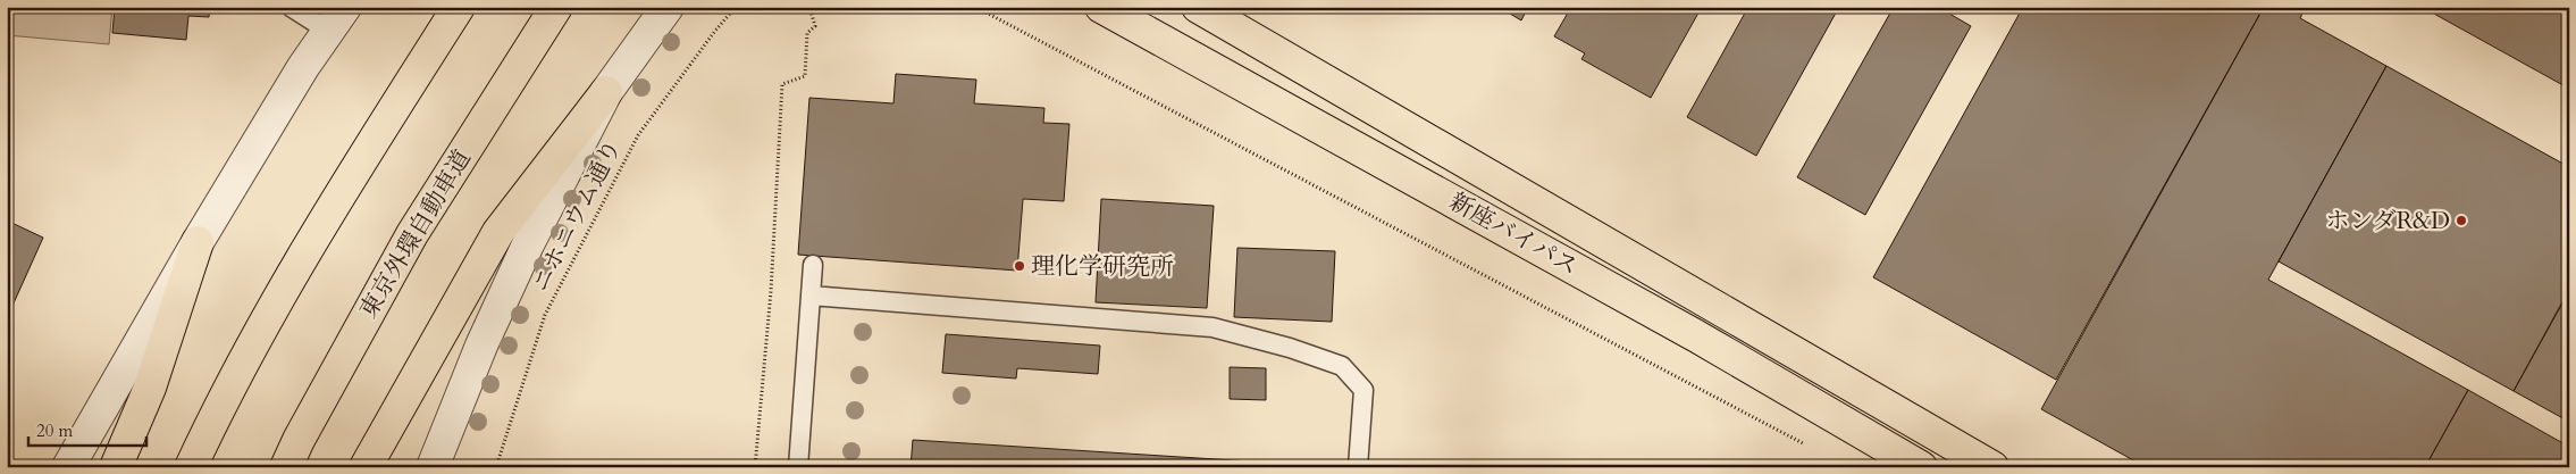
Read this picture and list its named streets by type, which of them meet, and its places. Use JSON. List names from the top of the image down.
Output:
{
  "streets": {
    "highway": ["東京外環自動車道", "新座バイパス"],
    "path": ["ニホニウム通り"]
  },
  "places": ["ホンダR&D", "理化学研究所"],
  "scale_bar": "20 m"
}
